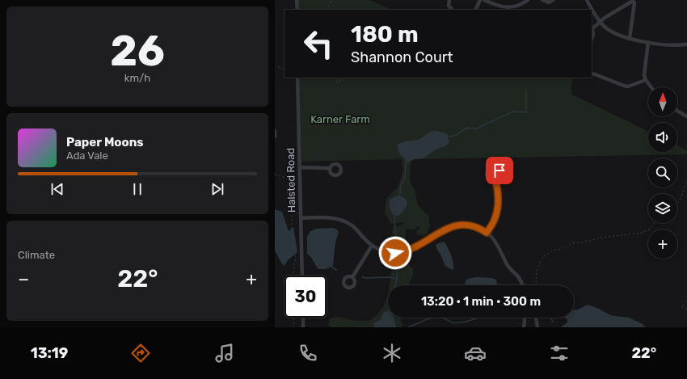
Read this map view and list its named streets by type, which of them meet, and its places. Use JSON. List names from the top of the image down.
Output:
{
  "streets": {
    "street": ["Halsted Road"]
  },
  "parks": ["Karner Farm"],
  "north": "top",
  "page": {
    "tile": [
      ["26", "km/h"],
      "Climate"
    ],
    "turn": ["180 m", "Shannon Court"],
    "map_buttons": "+",
    "song": ["Paper Moons", "Ada Vale"],
    "heat": ["−", "22°", "+"],
    "limit": "30",
    "trip": "13:20 · 1 min · 300 m",
    "tabs": ["13:19", "22°"]
  }
}
